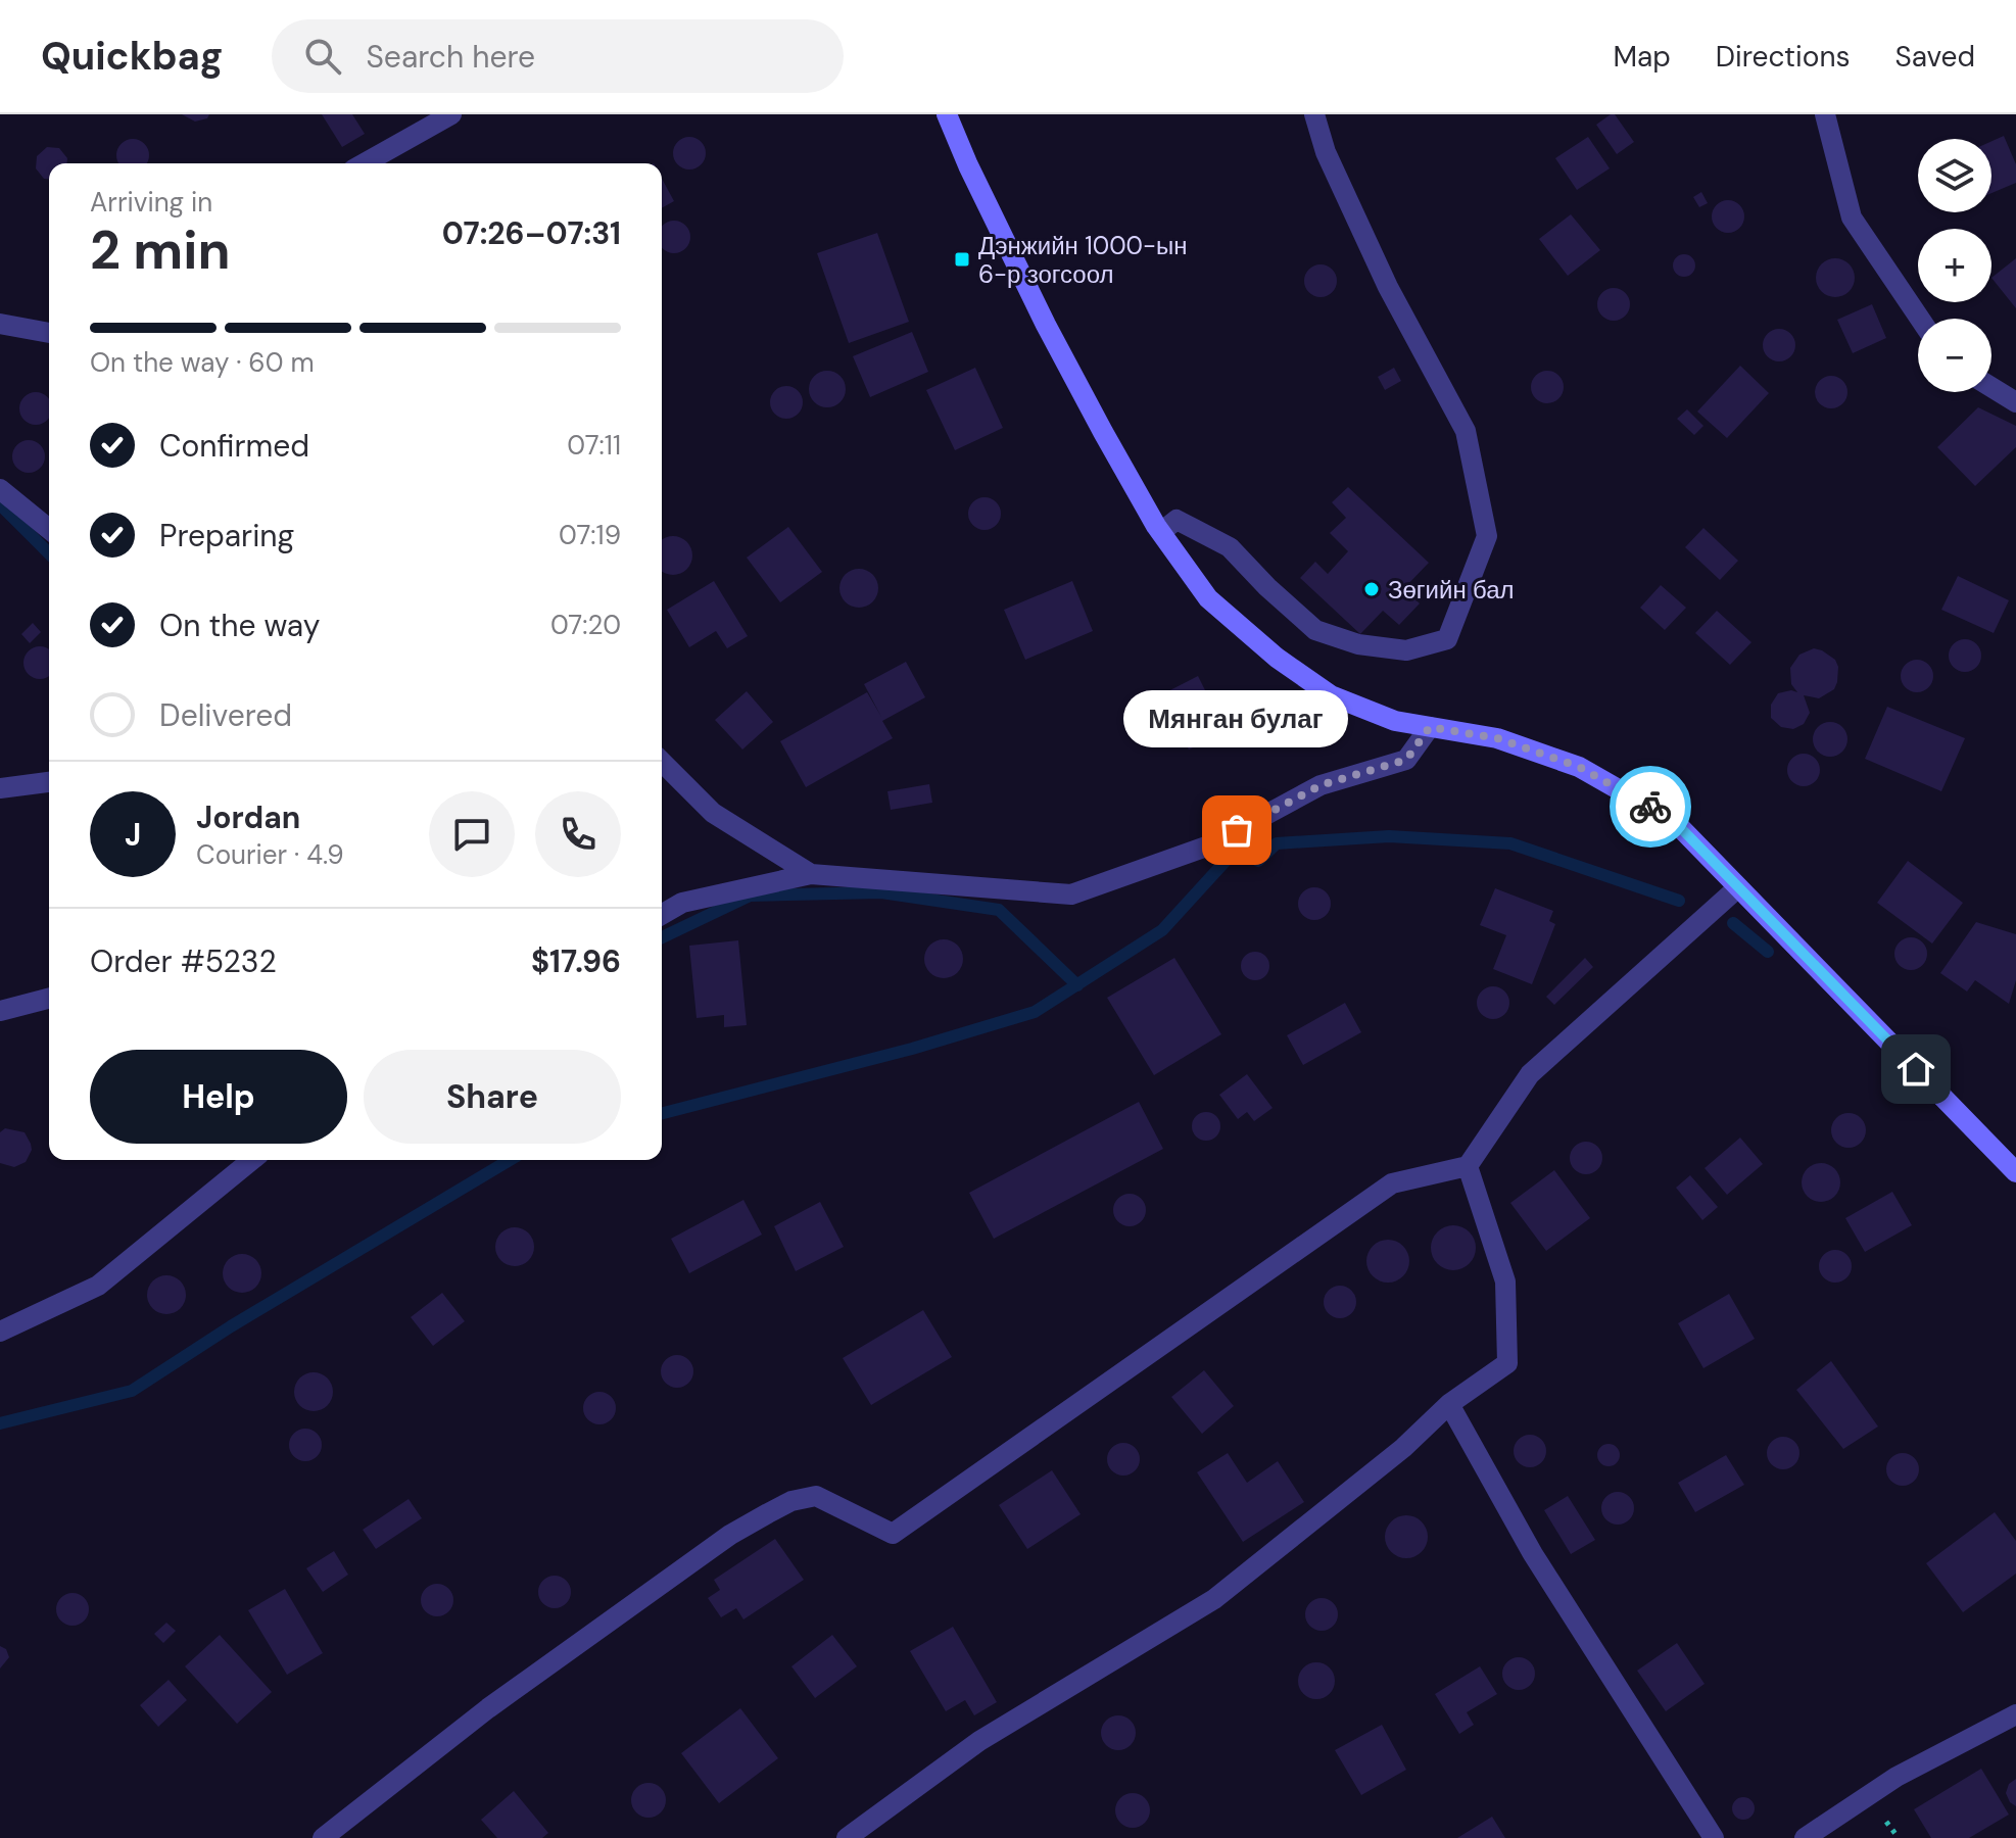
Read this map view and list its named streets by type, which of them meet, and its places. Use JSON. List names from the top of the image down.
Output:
{
  "places": {
    "transit": ["Дэнжийн 1000-ын 6-р зогсоол"],
    "other": ["Зөгийн бал", "Мянган булаг"]
  },
  "page": {
    "header": "Quickbag",
    "search": "Search here",
    "nav": ["Map", "Directions", "Saved"],
    "map_buttons": ["+", "−"],
    "heading": ["2 min", "Arriving in", "07:26–07:31"],
    "panel": [
      "Jordan",
      "Courier · 4.9",
      "Order #5232",
      "$17.96"
    ],
    "bar": "On the way · 60 m",
    "list": [
      ["Confirmed", "07:11"],
      ["Preparing", "07:19"],
      ["On the way", "07:20"],
      "Delivered"
    ],
    "bubble": "Мянган булаг",
    "round": "J",
    "buttons": ["Help", "Share"]
  }
}
